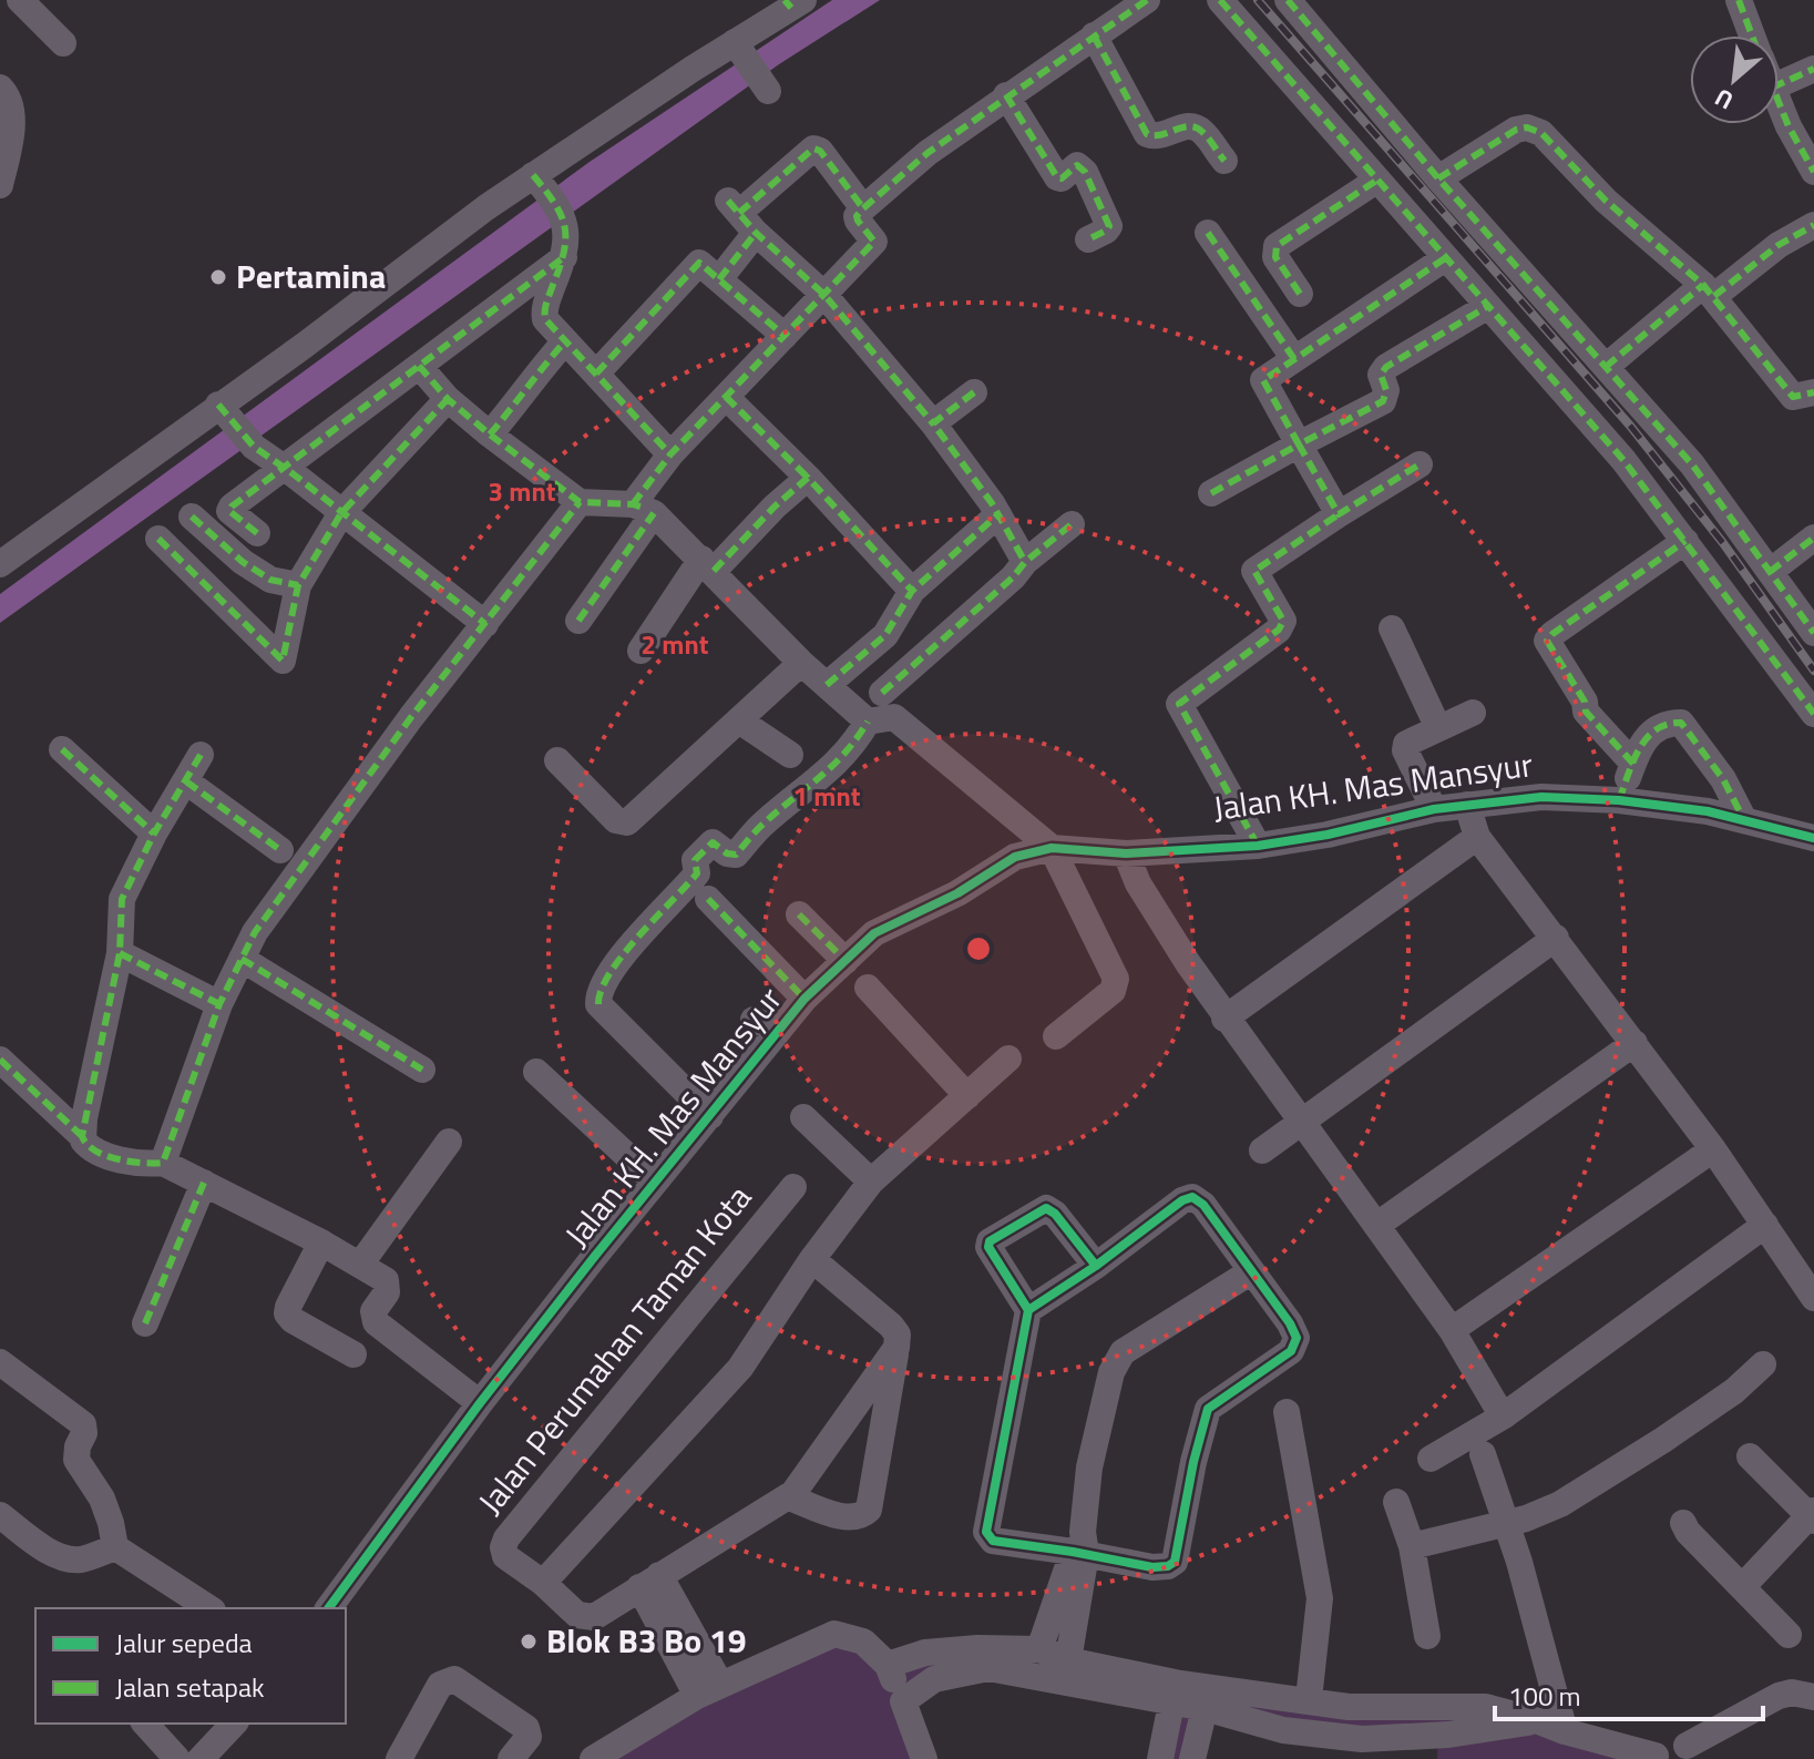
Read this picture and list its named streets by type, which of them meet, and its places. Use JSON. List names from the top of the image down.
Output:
{
  "streets": {
    "street": ["Jalan KH. Mas Mansyur", "Jalan Perumahan Taman Kota"]
  },
  "places": ["Pertamina", "Blok B3 Bo 19"],
  "legend": ["Jalur sepeda", "Jalan setapak"],
  "scale_bar": "100 m",
  "north": "bottom left",
  "rings": ["3 mnt", "2 mnt", "1 mnt"]
}
